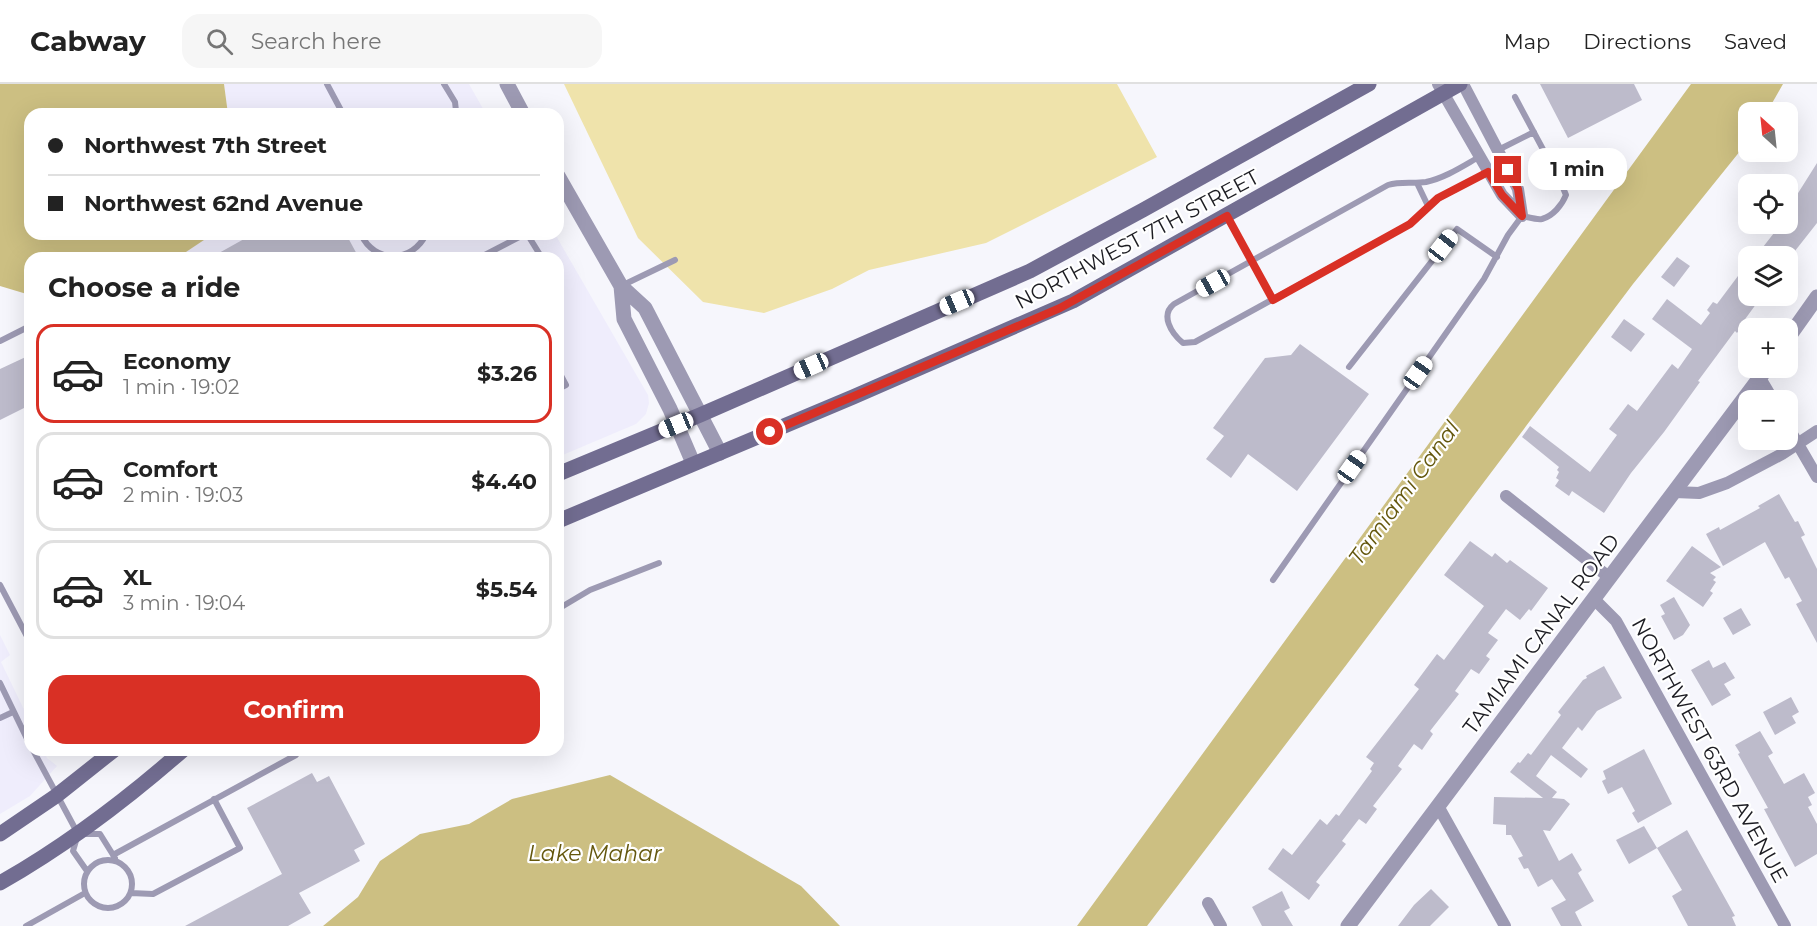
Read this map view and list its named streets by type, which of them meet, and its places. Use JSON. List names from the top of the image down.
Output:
{
  "streets": {
    "main road": ["NORTHWEST 7TH STREET"],
    "street": ["TAMIAMI CANAL ROAD", "NORTHWEST 63RD AVENUE"]
  },
  "crossings": [
    ["TAMIAMI CANAL ROAD", "NORTHWEST 63RD AVENUE"]
  ],
  "water": ["Tamiami Canal", "Lake Mahar"],
  "north": "top left",
  "page": {
    "header": "Cabway",
    "search": "Search here",
    "nav": ["Map", "Directions", "Saved"],
    "map_buttons": ["+", "−"],
    "banner": ["Northwest 7th Street", "Northwest 62nd Avenue"],
    "bubble": "1 min",
    "heading": "Choose a ride",
    "list": [
      {
        "name": "Economy",
        "note": "1 min · 19:02",
        "value": "$3.26"
      },
      {
        "name": "Comfort",
        "note": "2 min · 19:03",
        "value": "$4.40"
      },
      {
        "name": "XL",
        "note": "3 min · 19:04",
        "value": "$5.54"
      }
    ],
    "buttons": "Confirm"
  }
}
